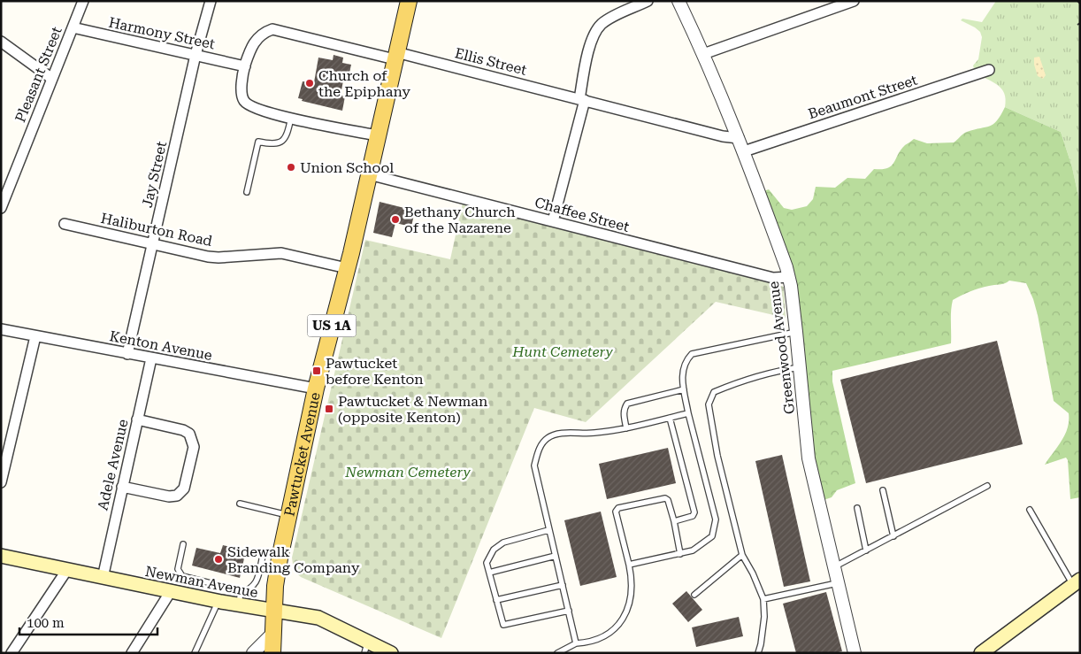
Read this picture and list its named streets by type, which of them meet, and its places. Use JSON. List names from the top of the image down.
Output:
{
  "streets": {
    "main road": ["US 1A", "Pawtucket Avenue", "Newman Avenue"],
    "street": [
      "Harmony Street",
      "Ellis Street",
      "Pleasant Street",
      "Beaumont Street",
      "Jay Street",
      "Chaffee Street",
      "Haliburton Road",
      "Kenton Avenue",
      "Greenwood Avenue",
      "Adele Avenue"
    ]
  },
  "crossings": [
    ["Harmony Street", "Ellis Street"],
    ["Harmony Street", "Pleasant Street"],
    ["Harmony Street", "Jay Street"],
    ["Ellis Street", "Greenwood Avenue"],
    ["Ellis Street", "Pawtucket Avenue"],
    ["Beaumont Street", "Greenwood Avenue"],
    ["Jay Street", "Haliburton Road"],
    ["Jay Street", "Kenton Avenue"],
    ["Chaffee Street", "Greenwood Avenue"],
    ["Chaffee Street", "Pawtucket Avenue"],
    ["Haliburton Road", "Pawtucket Avenue"],
    ["Kenton Avenue", "Pawtucket Avenue"],
    ["Kenton Avenue", "Adele Avenue"],
    ["Pawtucket Avenue", "Newman Avenue"],
    ["Adele Avenue", "Newman Avenue"]
  ],
  "parks": ["Hunt Cemetery", "Newman Cemetery"],
  "places": {
    "other": [
      "Church of the Epiphany",
      "Union School",
      "Bethany Church of the Nazarene",
      "Sidewalk Branding Company"
    ],
    "transit": ["Pawtucket before Kenton", "Pawtucket & Newman (opposite Kenton)"]
  },
  "scale_bar": "100 m"
}
